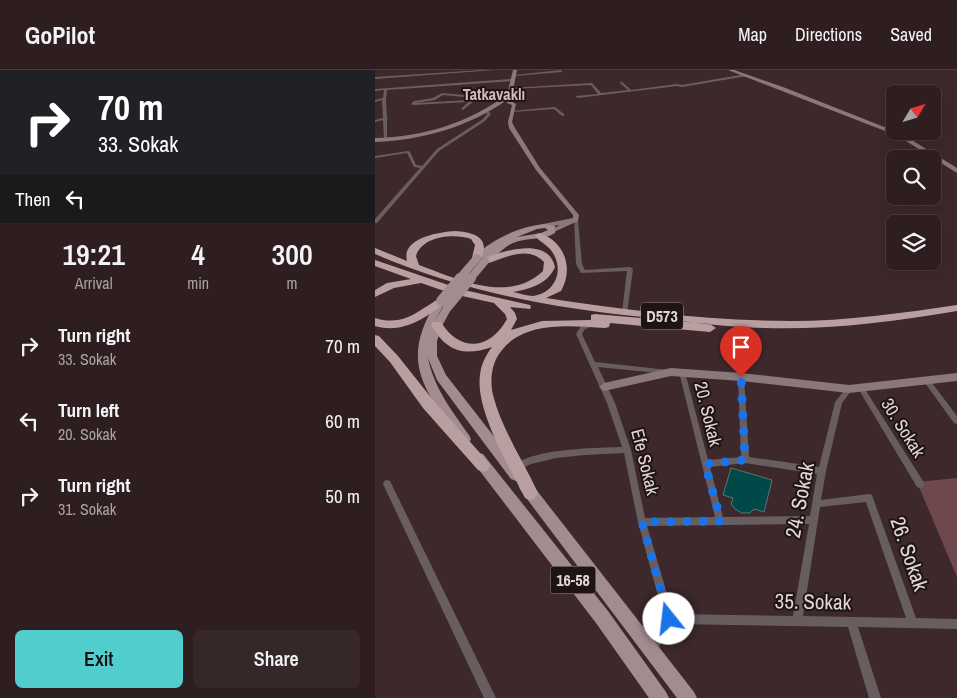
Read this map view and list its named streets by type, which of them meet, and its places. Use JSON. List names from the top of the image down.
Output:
{
  "streets": {
    "highway": ["D573"],
    "main road": ["16-58"],
    "street": [
      "20. Sokak",
      "30. Sokak",
      "Efe Sokak",
      "24. Sokak",
      "26. Sokak",
      "35. Sokak"
    ]
  },
  "crossings": [
    ["Efe Sokak", "35. Sokak"],
    ["24. Sokak", "26. Sokak"],
    ["24. Sokak", "35. Sokak"],
    ["26. Sokak", "35. Sokak"]
  ],
  "districts": ["Tatkavaklı"],
  "north": "top right",
  "page": {
    "header": "GoPilot",
    "nav": ["Map", "Directions", "Saved"],
    "turn": ["70 m", "33. Sokak"],
    "then": "Then",
    "eta": [
      "19:21",
      "Arrival",
      "4",
      "min",
      "300",
      "m"
    ],
    "list": [
      {
        "name": "Turn right",
        "note": "33. Sokak",
        "value": "70 m"
      },
      {
        "name": "Turn left",
        "note": "20. Sokak",
        "value": "60 m"
      },
      {
        "name": "Turn right",
        "note": "31. Sokak",
        "value": "50 m"
      }
    ],
    "buttons": ["Exit", "Share"]
  }
}
